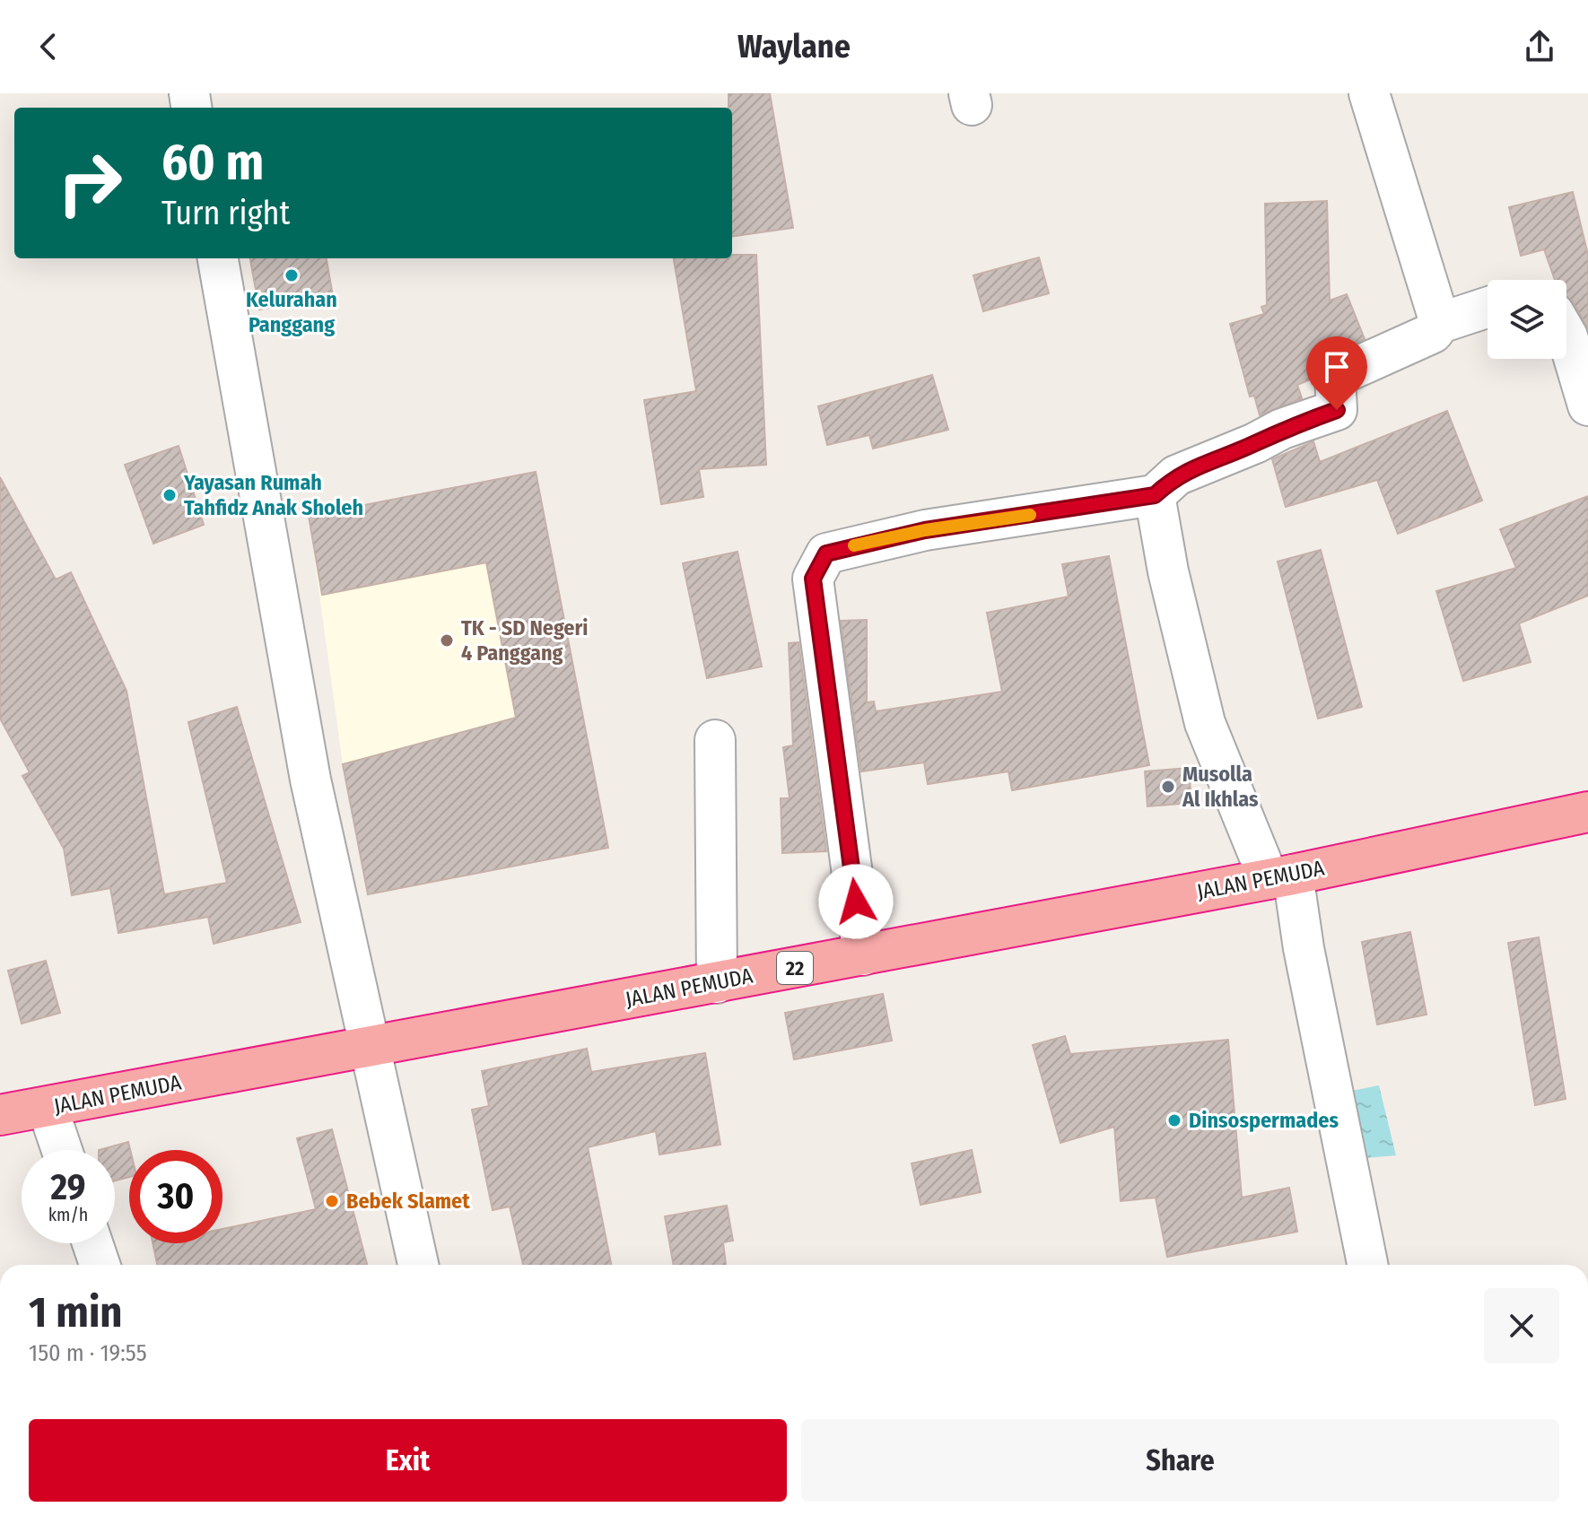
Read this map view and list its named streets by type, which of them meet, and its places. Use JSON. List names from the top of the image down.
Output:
{
  "streets": {
    "highway": ["JALAN PEMUDA", "22"]
  },
  "places": [
    "Kelurahan Panggang",
    "Yayasan Rumah Tahfidz Anak Sholeh",
    "TK - SD Negeri 4 Panggang",
    "Musolla Al Ikhlas",
    "Dinsospermades",
    "Bebek Slamet"
  ],
  "page": {
    "header": "Waylane",
    "turn": ["60 m", "Turn right"],
    "speed": "29 km/h",
    "limit": "30",
    "heading": ["1 min", "150 m · 19:55"],
    "buttons": ["Exit", "Share"]
  }
}
